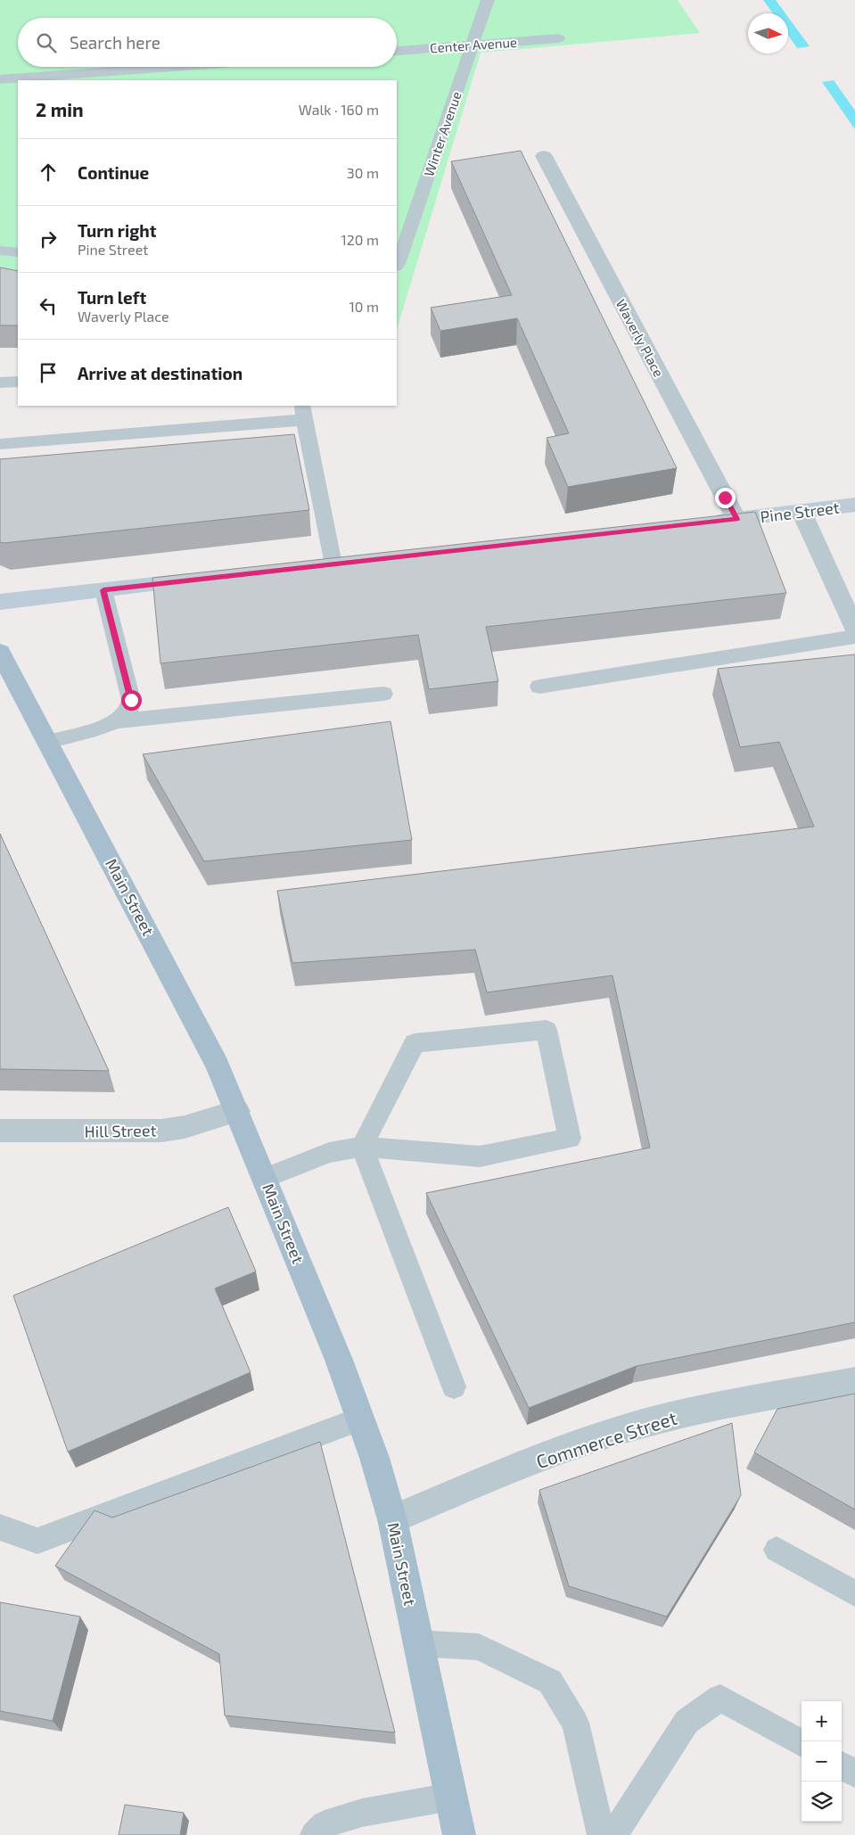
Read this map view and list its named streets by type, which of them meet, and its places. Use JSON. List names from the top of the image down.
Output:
{
  "streets": {
    "main road": ["Pine Street", "Main Street"],
    "street": ["Waverly Place", "Hill Street", "Commerce Street"],
    "lane": ["Center Avenue", "Winter Avenue"]
  },
  "crossings": [
    ["Center Avenue", "Winter Avenue"],
    ["Waverly Place", "Pine Street"],
    ["Main Street", "Hill Street"],
    ["Main Street", "Commerce Street"]
  ],
  "north": "right",
  "page": {
    "search": "Search here",
    "heading": ["2 min", "Walk · 160 m"],
    "list": [
      ["Continue", "30 m"],
      ["Turn right", "Pine Street", "120 m"],
      ["Turn left", "Waverly Place", "10 m"],
      "Arrive at destination"
    ],
    "map_buttons": ["+", "−"]
  }
}
